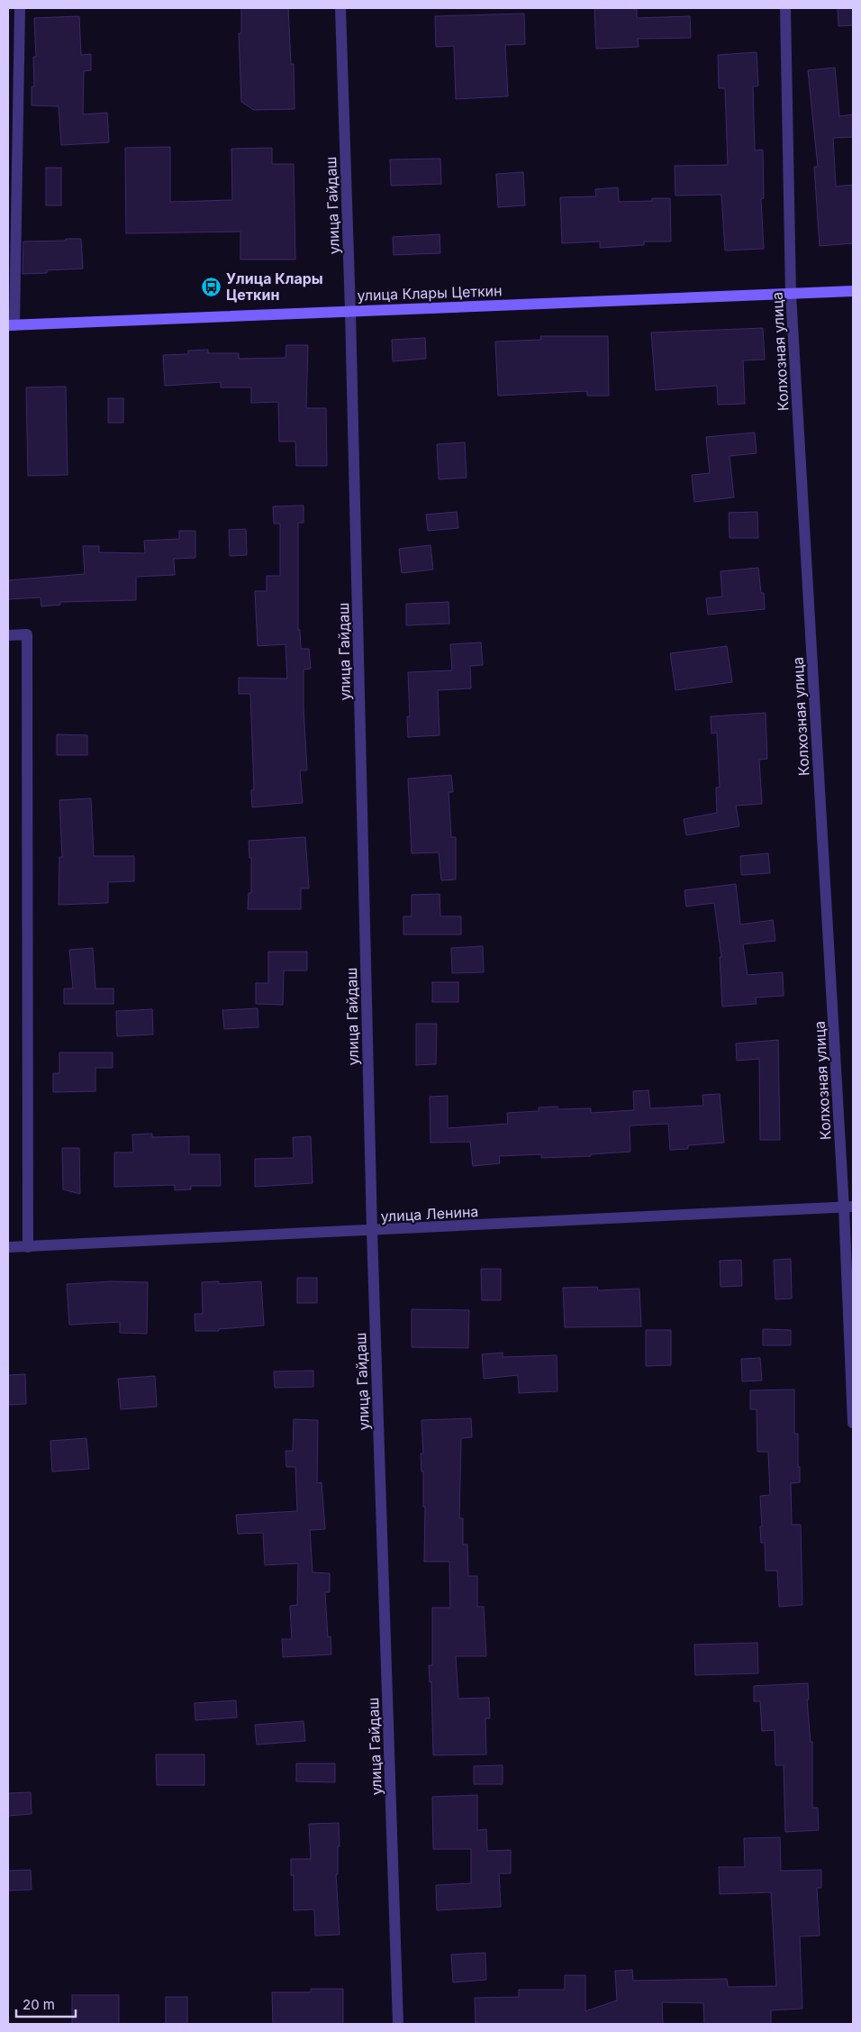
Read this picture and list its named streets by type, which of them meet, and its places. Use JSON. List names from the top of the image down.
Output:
{
  "streets": {
    "main road": ["улица Клары Цеткин"],
    "street": ["улица Гайдаш", "Колхозная улица", "улица Ленина"]
  },
  "crossings": [
    ["улица Гайдаш", "улица Клары Цеткин"],
    ["улица Гайдаш", "улица Ленина"],
    ["улица Клары Цеткин", "Колхозная улица"],
    ["Колхозная улица", "улица Ленина"]
  ],
  "places": {
    "bus stop": ["Улица Клары Цеткин"]
  },
  "scale_bar": "20 m"
}
